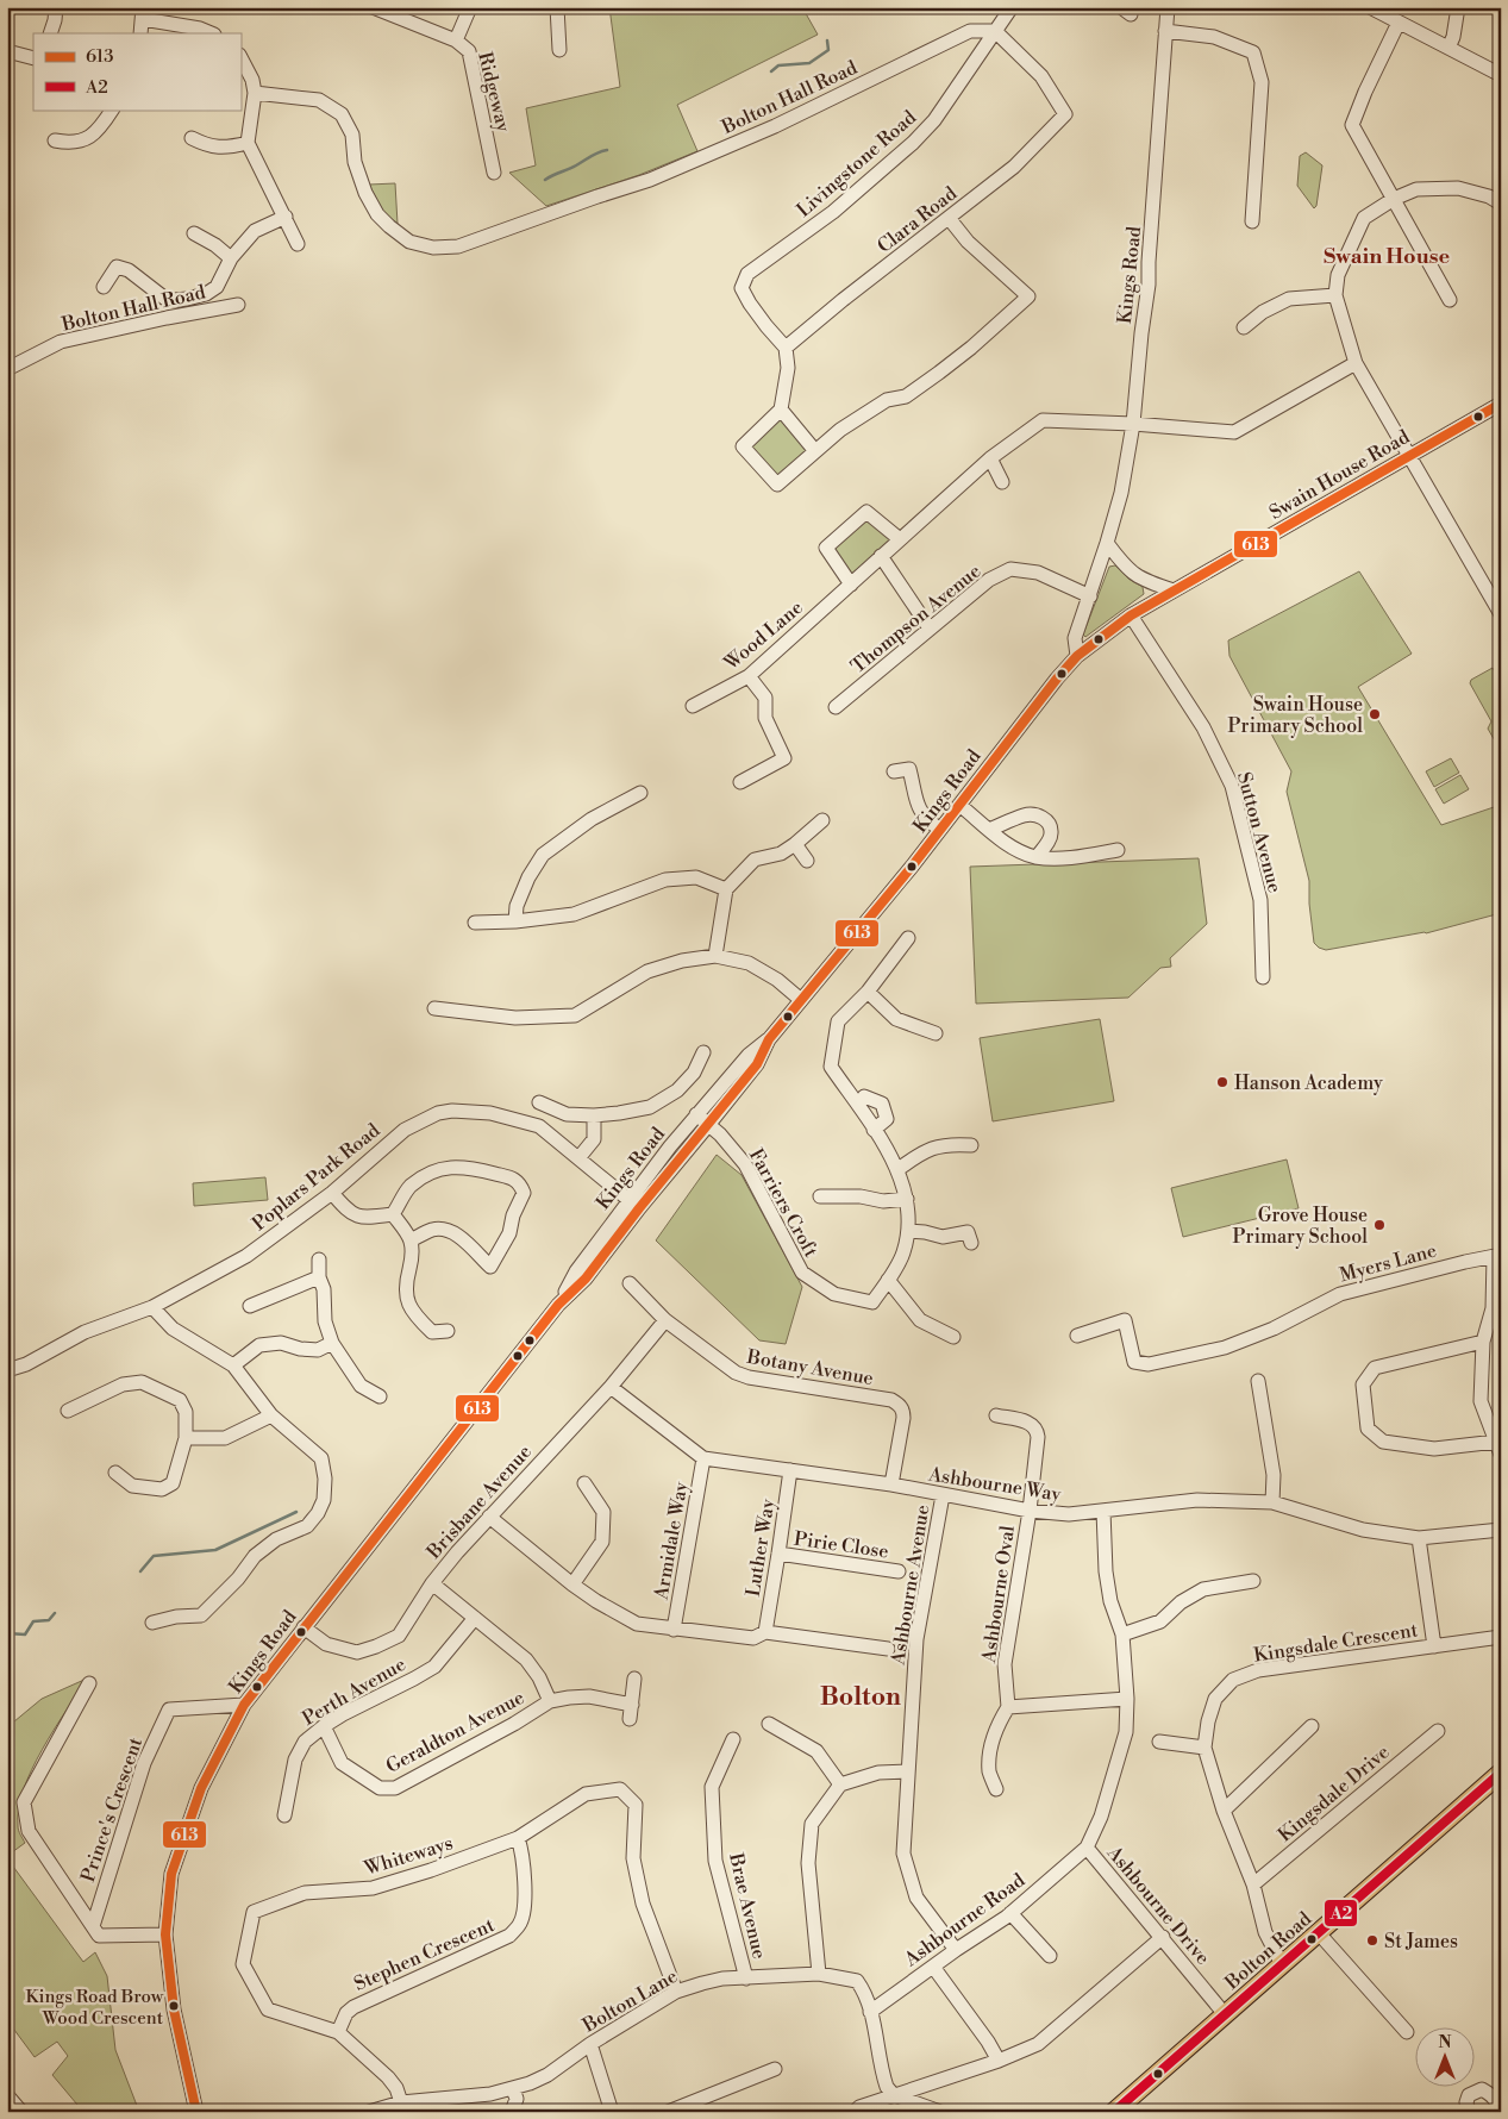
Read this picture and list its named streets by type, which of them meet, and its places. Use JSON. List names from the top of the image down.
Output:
{
  "streets": {
    "main road": ["Bolton Road"],
    "street": [
      "Ridgeway",
      "Bolton Hall Road",
      "Livingstone Road",
      "Clara Road",
      "Kings Road",
      "Swain House Road",
      "Thompson Avenue",
      "Wood Lane",
      "Sutton Avenue",
      "Poplars Park Road",
      "Farriers Croft",
      "Myers Lane",
      "Botany Avenue",
      "Ashbourne Way",
      "Brisbane Avenue",
      "Armidale Way",
      "Pirie Close",
      "Luther Way",
      "Ashbourne Avenue",
      "Ashbourne Oval",
      "Kingsdale Crescent",
      "Perth Avenue",
      "Geraldton Avenue",
      "Kingsdale Drive",
      "Prince's Crescent",
      "Whiteways",
      "Ashbourne Drive",
      "Brae Avenue",
      "Ashbourne Road",
      "Stephen Crescent",
      "Bolton Lane"
    ]
  },
  "crossings": [
    ["Bolton Hall Road", "Livingstone Road"],
    ["Bolton Hall Road", "Clara Road"],
    ["Livingstone Road", "Clara Road"],
    ["Kings Road", "Swain House Road"],
    ["Kings Road", "Thompson Avenue"],
    ["Kings Road", "Wood Lane"],
    ["Kings Road", "Poplars Park Road"],
    ["Kings Road", "Farriers Croft"],
    ["Kings Road", "Brisbane Avenue"],
    ["Kings Road", "Prince's Crescent"],
    ["Swain House Road", "Sutton Avenue"],
    ["Botany Avenue", "Ashbourne Way"],
    ["Botany Avenue", "Brisbane Avenue"],
    ["Ashbourne Way", "Brisbane Avenue"],
    ["Ashbourne Way", "Armidale Way"],
    ["Ashbourne Way", "Luther Way"],
    ["Ashbourne Way", "Ashbourne Avenue"],
    ["Ashbourne Way", "Ashbourne Oval"],
    ["Ashbourne Way", "Ashbourne Road"],
    ["Pirie Close", "Luther Way"],
    ["Ashbourne Avenue", "Ashbourne Road"],
    ["Kingsdale Crescent", "Kingsdale Drive"],
    ["Kingsdale Crescent", "Bolton Road"],
    ["Perth Avenue", "Geraldton Avenue"],
    ["Whiteways", "Stephen Crescent"],
    ["Whiteways", "Bolton Lane"],
    ["Ashbourne Drive", "Ashbourne Road"],
    ["Ashbourne Drive", "Bolton Road"],
    ["Brae Avenue", "Bolton Lane"],
    ["Ashbourne Road", "Bolton Lane"]
  ],
  "districts": ["Swain House", "Bolton"],
  "places": [
    "Swain House Primary School",
    "Hanson Academy",
    "Grove House Primary School",
    "St James",
    "Kings Road Brow Wood Crescent"
  ],
  "lines": ["transit line 613", "transit line A2"],
  "legend": ["613", "A2"],
  "north": "top"
}
